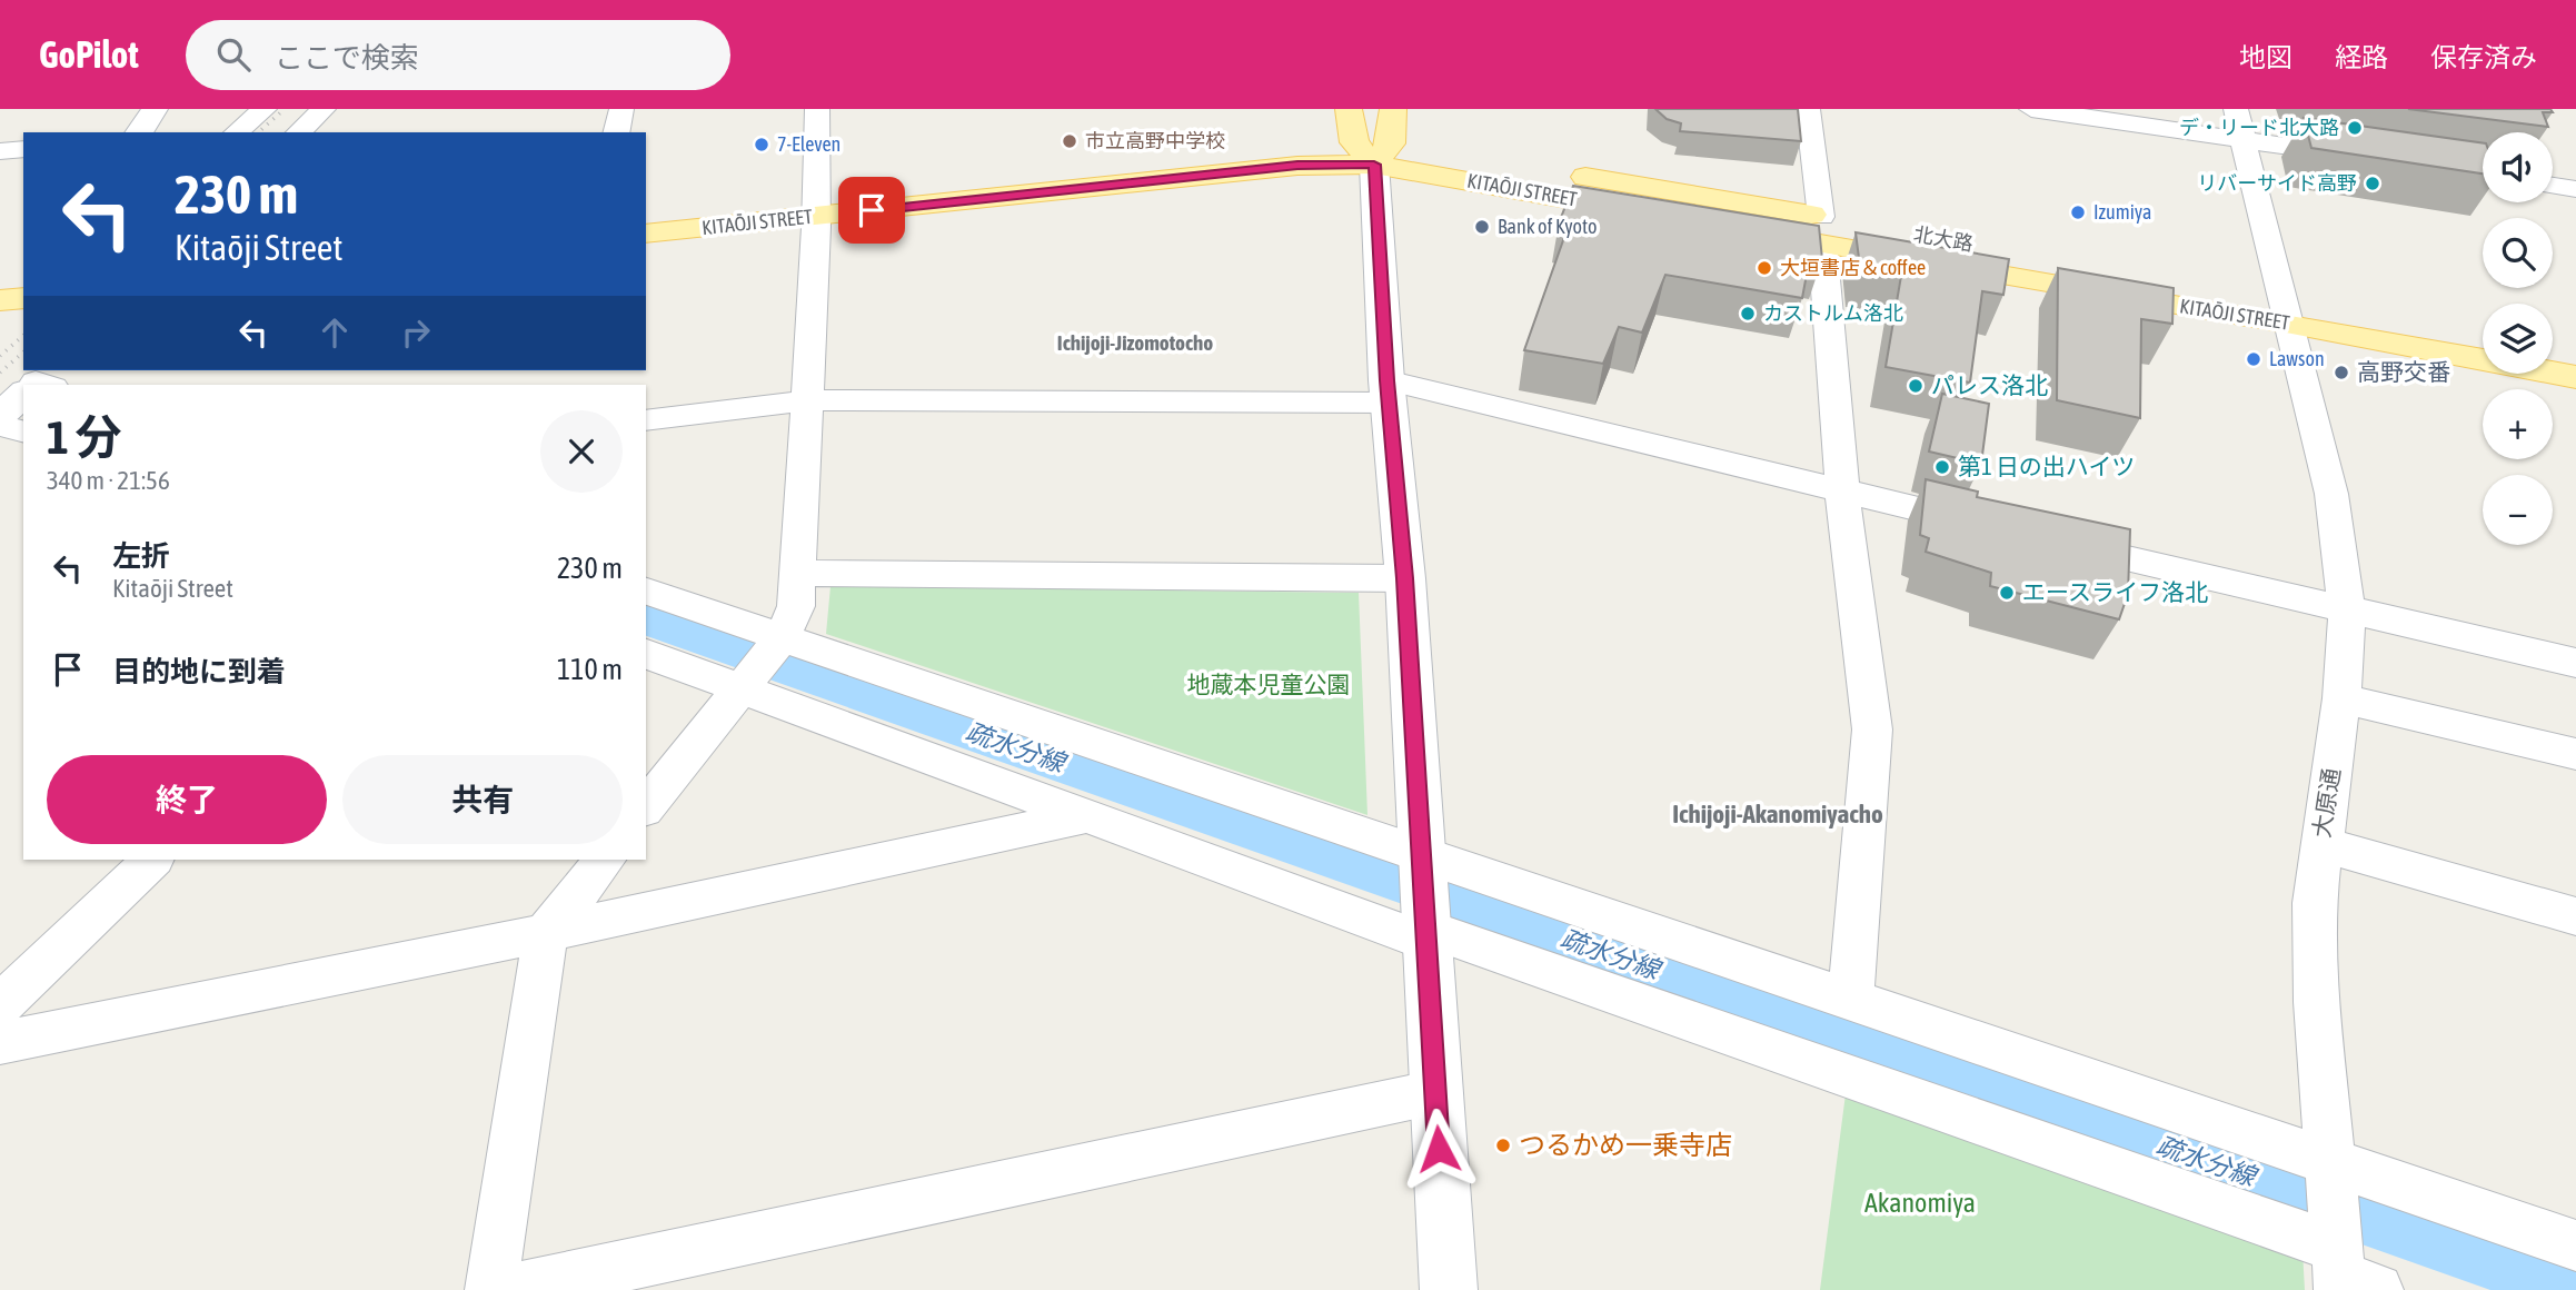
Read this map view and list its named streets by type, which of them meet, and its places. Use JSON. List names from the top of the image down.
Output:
{
  "streets": {
    "main road": ["KITAŌJI STREET"],
    "street": ["大原通"]
  },
  "crossings": [
    ["KITAŌJI STREET", "大原通"]
  ],
  "districts": ["Ichijoji-Jizomotocho", "Ichijoji-Akanomiyacho"],
  "water": ["疏水分線"],
  "parks": ["地蔵本児童公園", "Akanomiya"],
  "places": [
    "デ・リード北大路",
    "市立高野中学校",
    "7-Eleven",
    "リバーサイド高野",
    "Izumiya",
    "Bank of Kyoto",
    "大垣書店＆coffee",
    "カストルム洛北",
    "Lawson",
    "高野交番",
    "パレス洛北",
    "第1 日の出ハイツ",
    "エースライフ洛北",
    "つるかめ一乗寺店"
  ],
  "page": {
    "header": "GoPilot",
    "search": "ここで検索",
    "nav": ["地図", "経路", "保存済み"],
    "map_buttons": ["+", "−"],
    "turn": ["230 m", "Kitaōji Street"],
    "heading": ["1 分", "340 m · 21:56"],
    "list": [
      {
        "name": "左折",
        "note": "Kitaōji Street",
        "value": "230 m"
      },
      {
        "name": "目的地に到着",
        "value": "110 m"
      }
    ],
    "buttons": ["終了", "共有"]
  }
}
